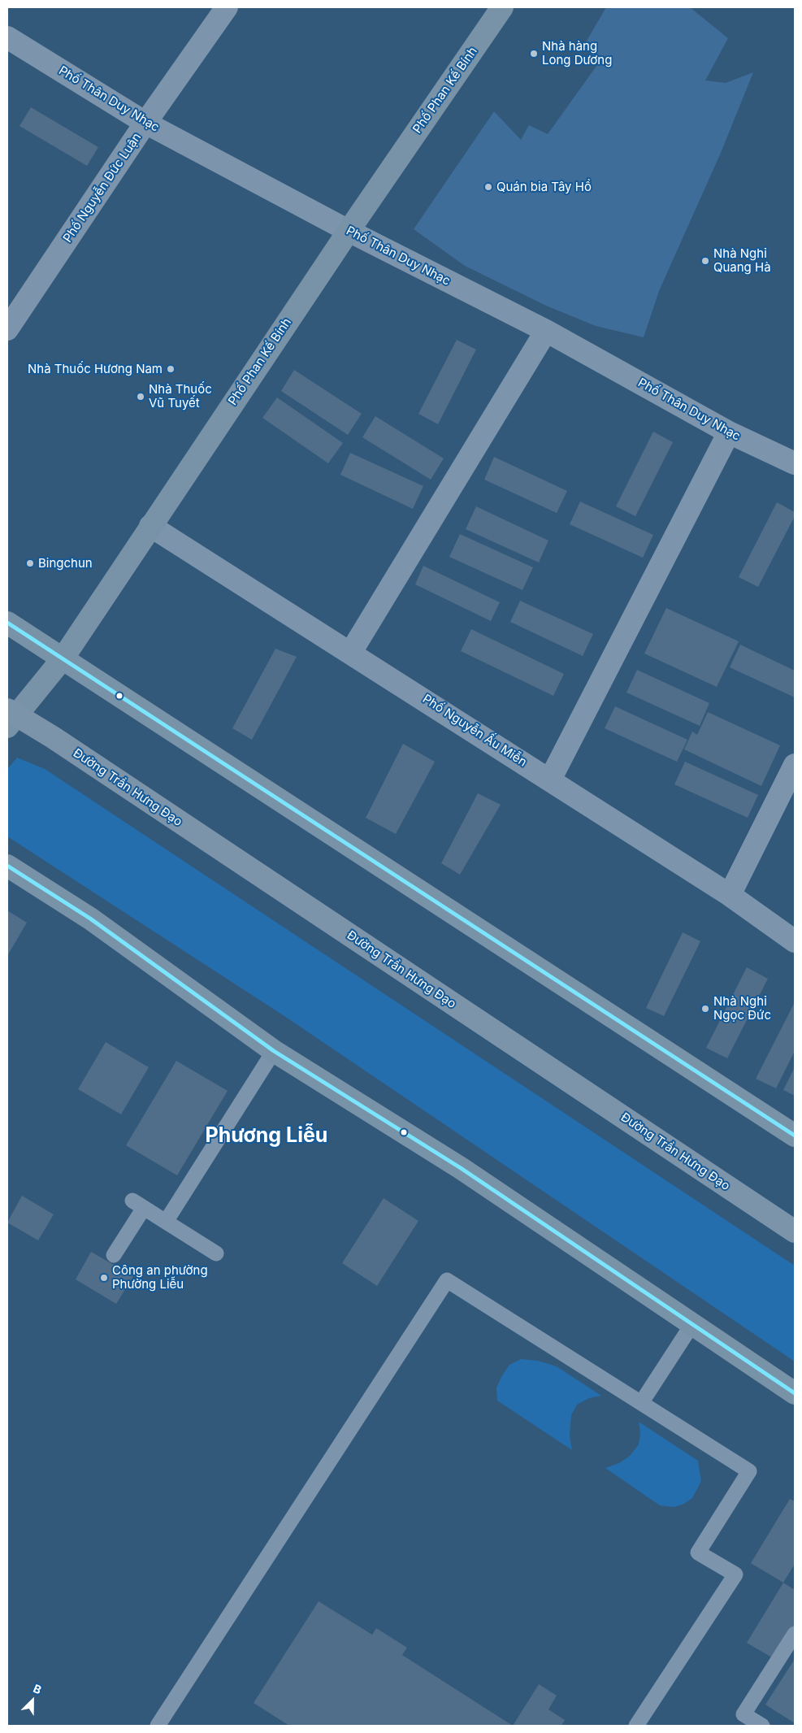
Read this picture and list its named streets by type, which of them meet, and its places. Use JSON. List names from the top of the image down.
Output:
{
  "streets": {
    "highway": ["Đường Trần Hưng Đạo"],
    "main road": ["Phố Phan Kế Bính"],
    "street": ["Phố Thân Duy Nhạc", "Phố Nguyễn Đức Luận", "Phố Nguyễn Ấu Miễn"]
  },
  "crossings": [
    ["Phố Phan Kế Bính", "Phố Thân Duy Nhạc"],
    ["Phố Phan Kế Bính", "Phố Nguyễn Ấu Miễn"],
    ["Phố Phan Kế Bính", "Đường Trần Hưng Đạo"],
    ["Phố Thân Duy Nhạc", "Phố Nguyễn Đức Luận"]
  ],
  "districts": ["Phương Liễu"],
  "places": [
    "Nhà hàng Long Dương",
    "Quán bia Tây Hồ",
    "Nhà Nghỉ Quang Hà",
    "Nhà Thuốc Hương Nam",
    "Nhà Thuốc Vũ Tuyết",
    "Bingchun",
    "Nhà Nghỉ Ngọc Đức",
    "Công an phường Phường Liễu"
  ],
  "north": "top right"
}
